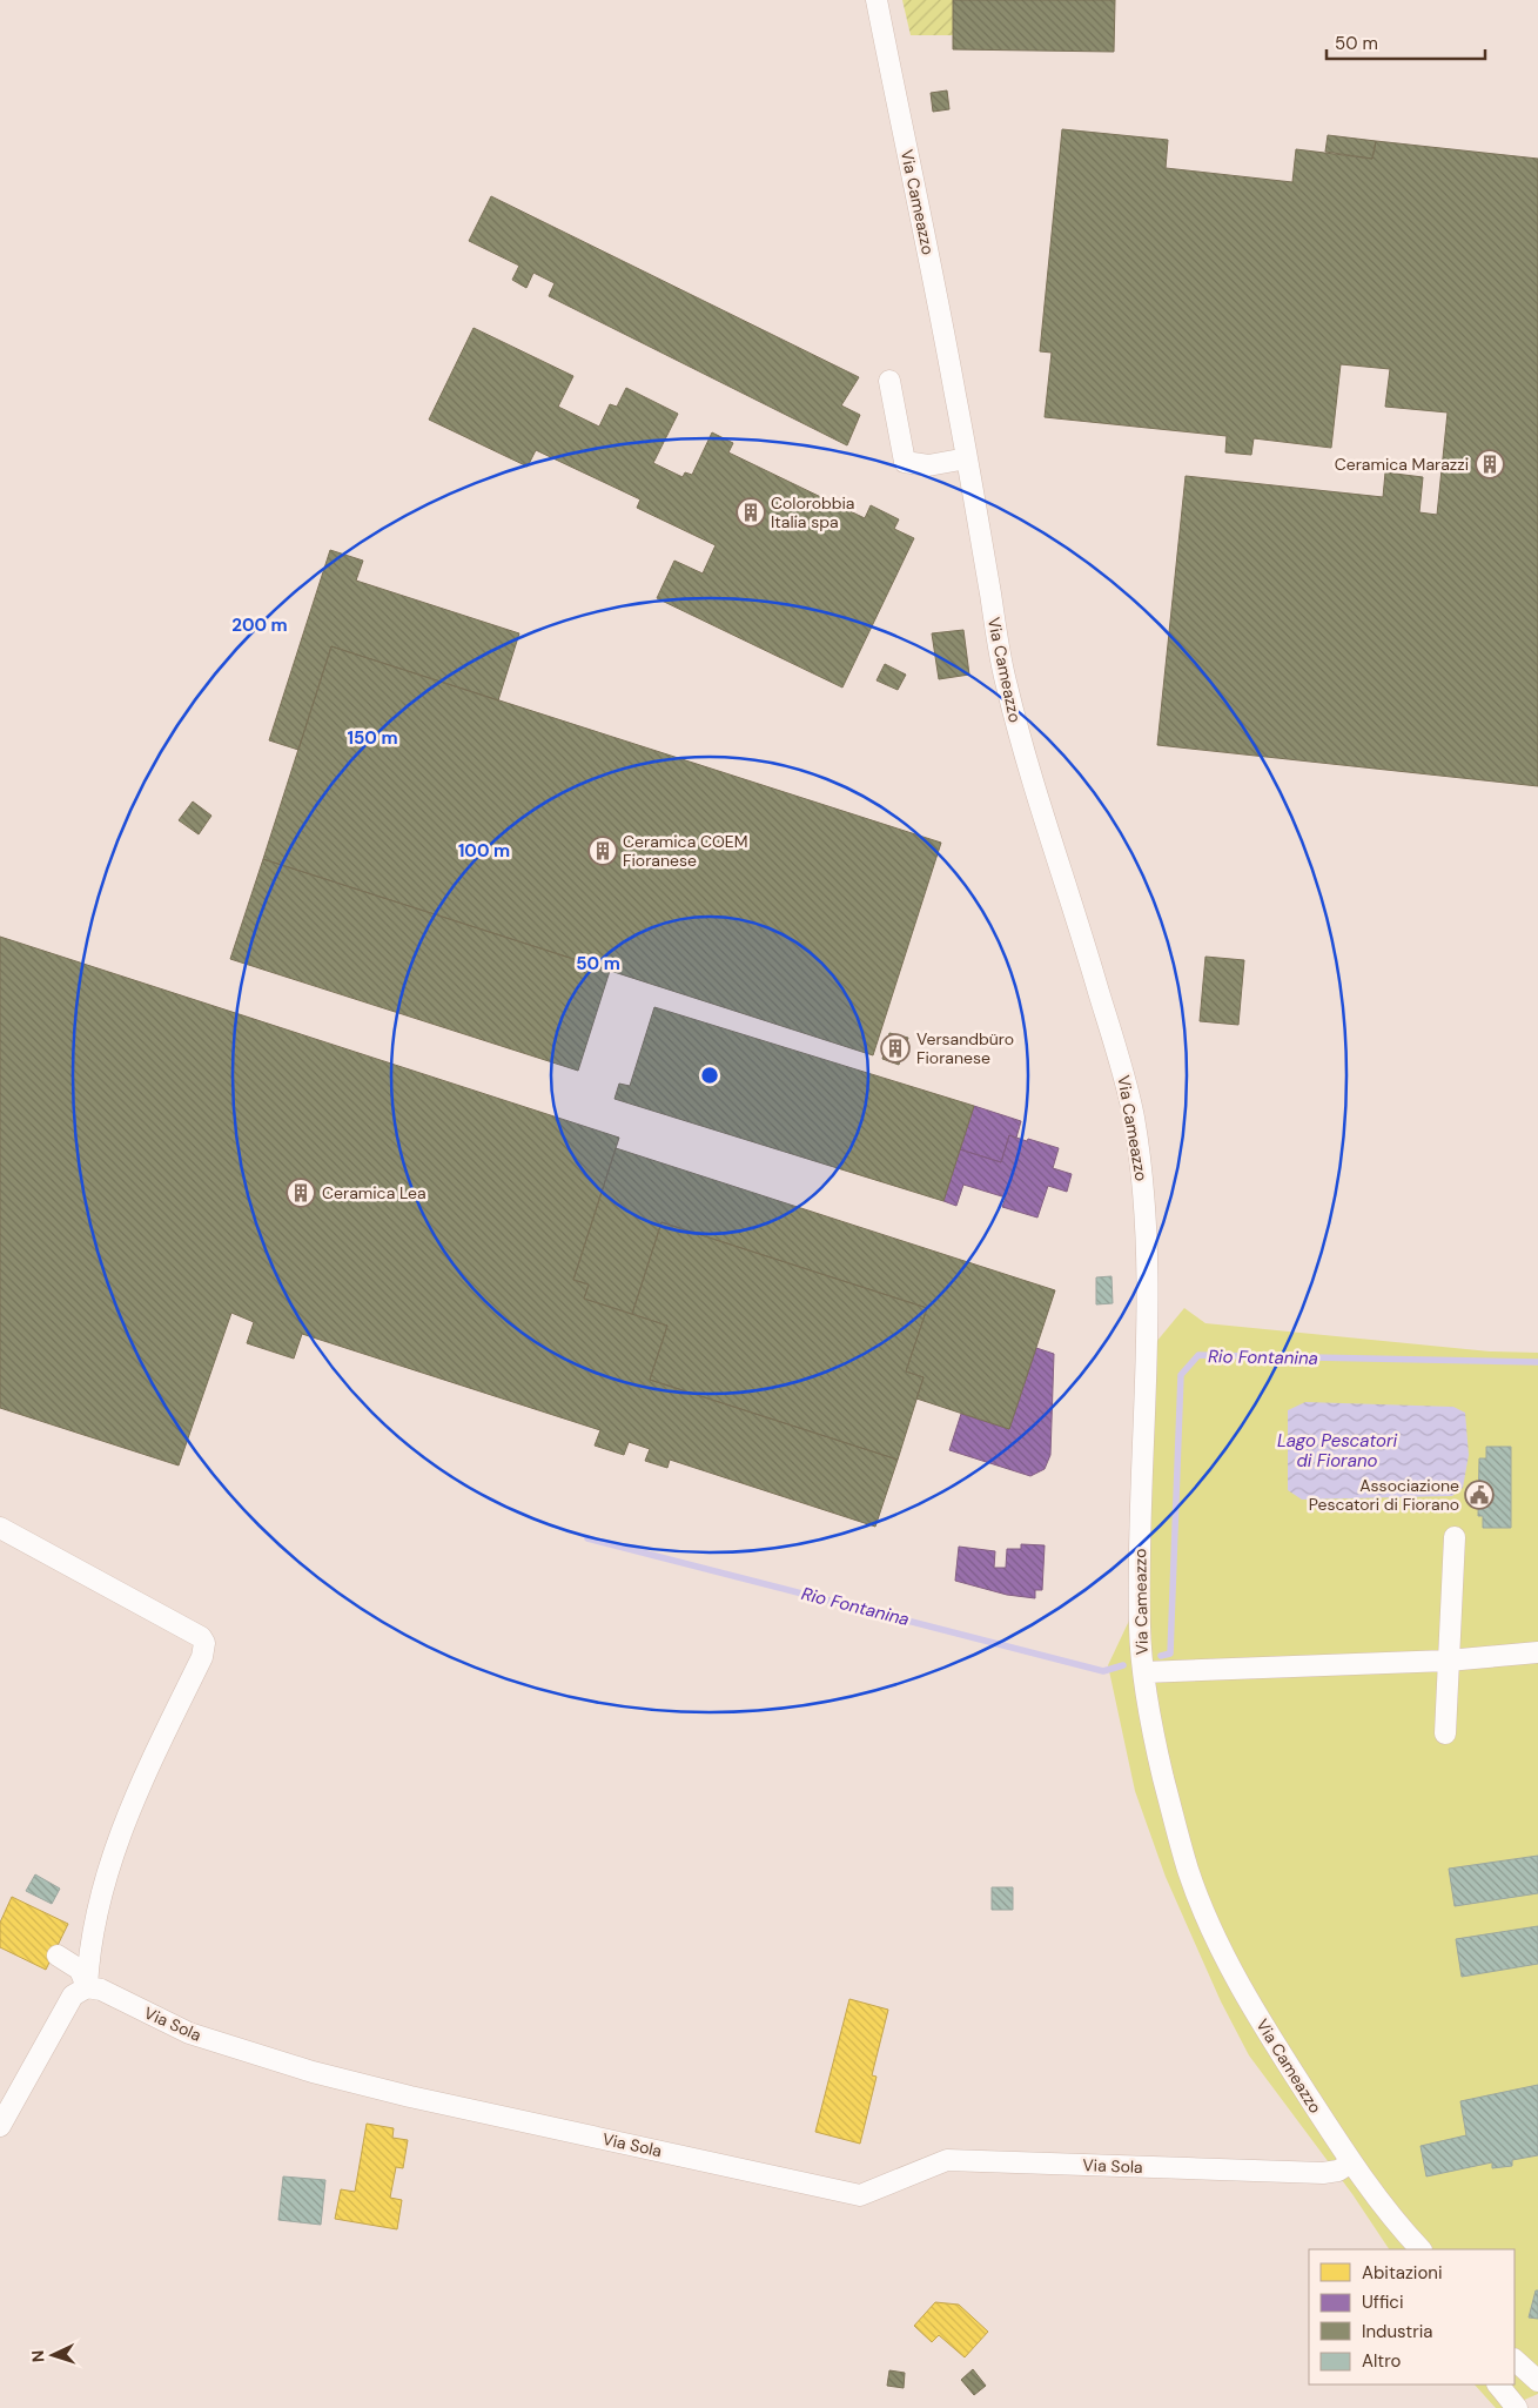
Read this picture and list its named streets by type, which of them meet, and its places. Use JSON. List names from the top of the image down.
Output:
{
  "streets": {
    "street": ["Via Cameazzo", "Via Sola"]
  },
  "crossings": [
    ["Via Cameazzo", "Via Sola"]
  ],
  "water": ["Rio Fontanina", "Lago Pescatori di Fiorano"],
  "places": {
    "building": [
      "Ceramica Marazzi",
      "Colorobbia Italia spa",
      "Ceramica COEM Fioranese",
      "Versandbüro Fioranese",
      "Ceramica Lea"
    ],
    "public building": ["Associazione Pescatori di Fiorano"]
  },
  "legend": [
    "Abitazioni",
    "Uffici",
    "Industria",
    "Altro"
  ],
  "scale_bar": "50 m",
  "north": "left",
  "rings": [
    "200 m",
    "150 m",
    "100 m",
    "50 m"
  ]
}
